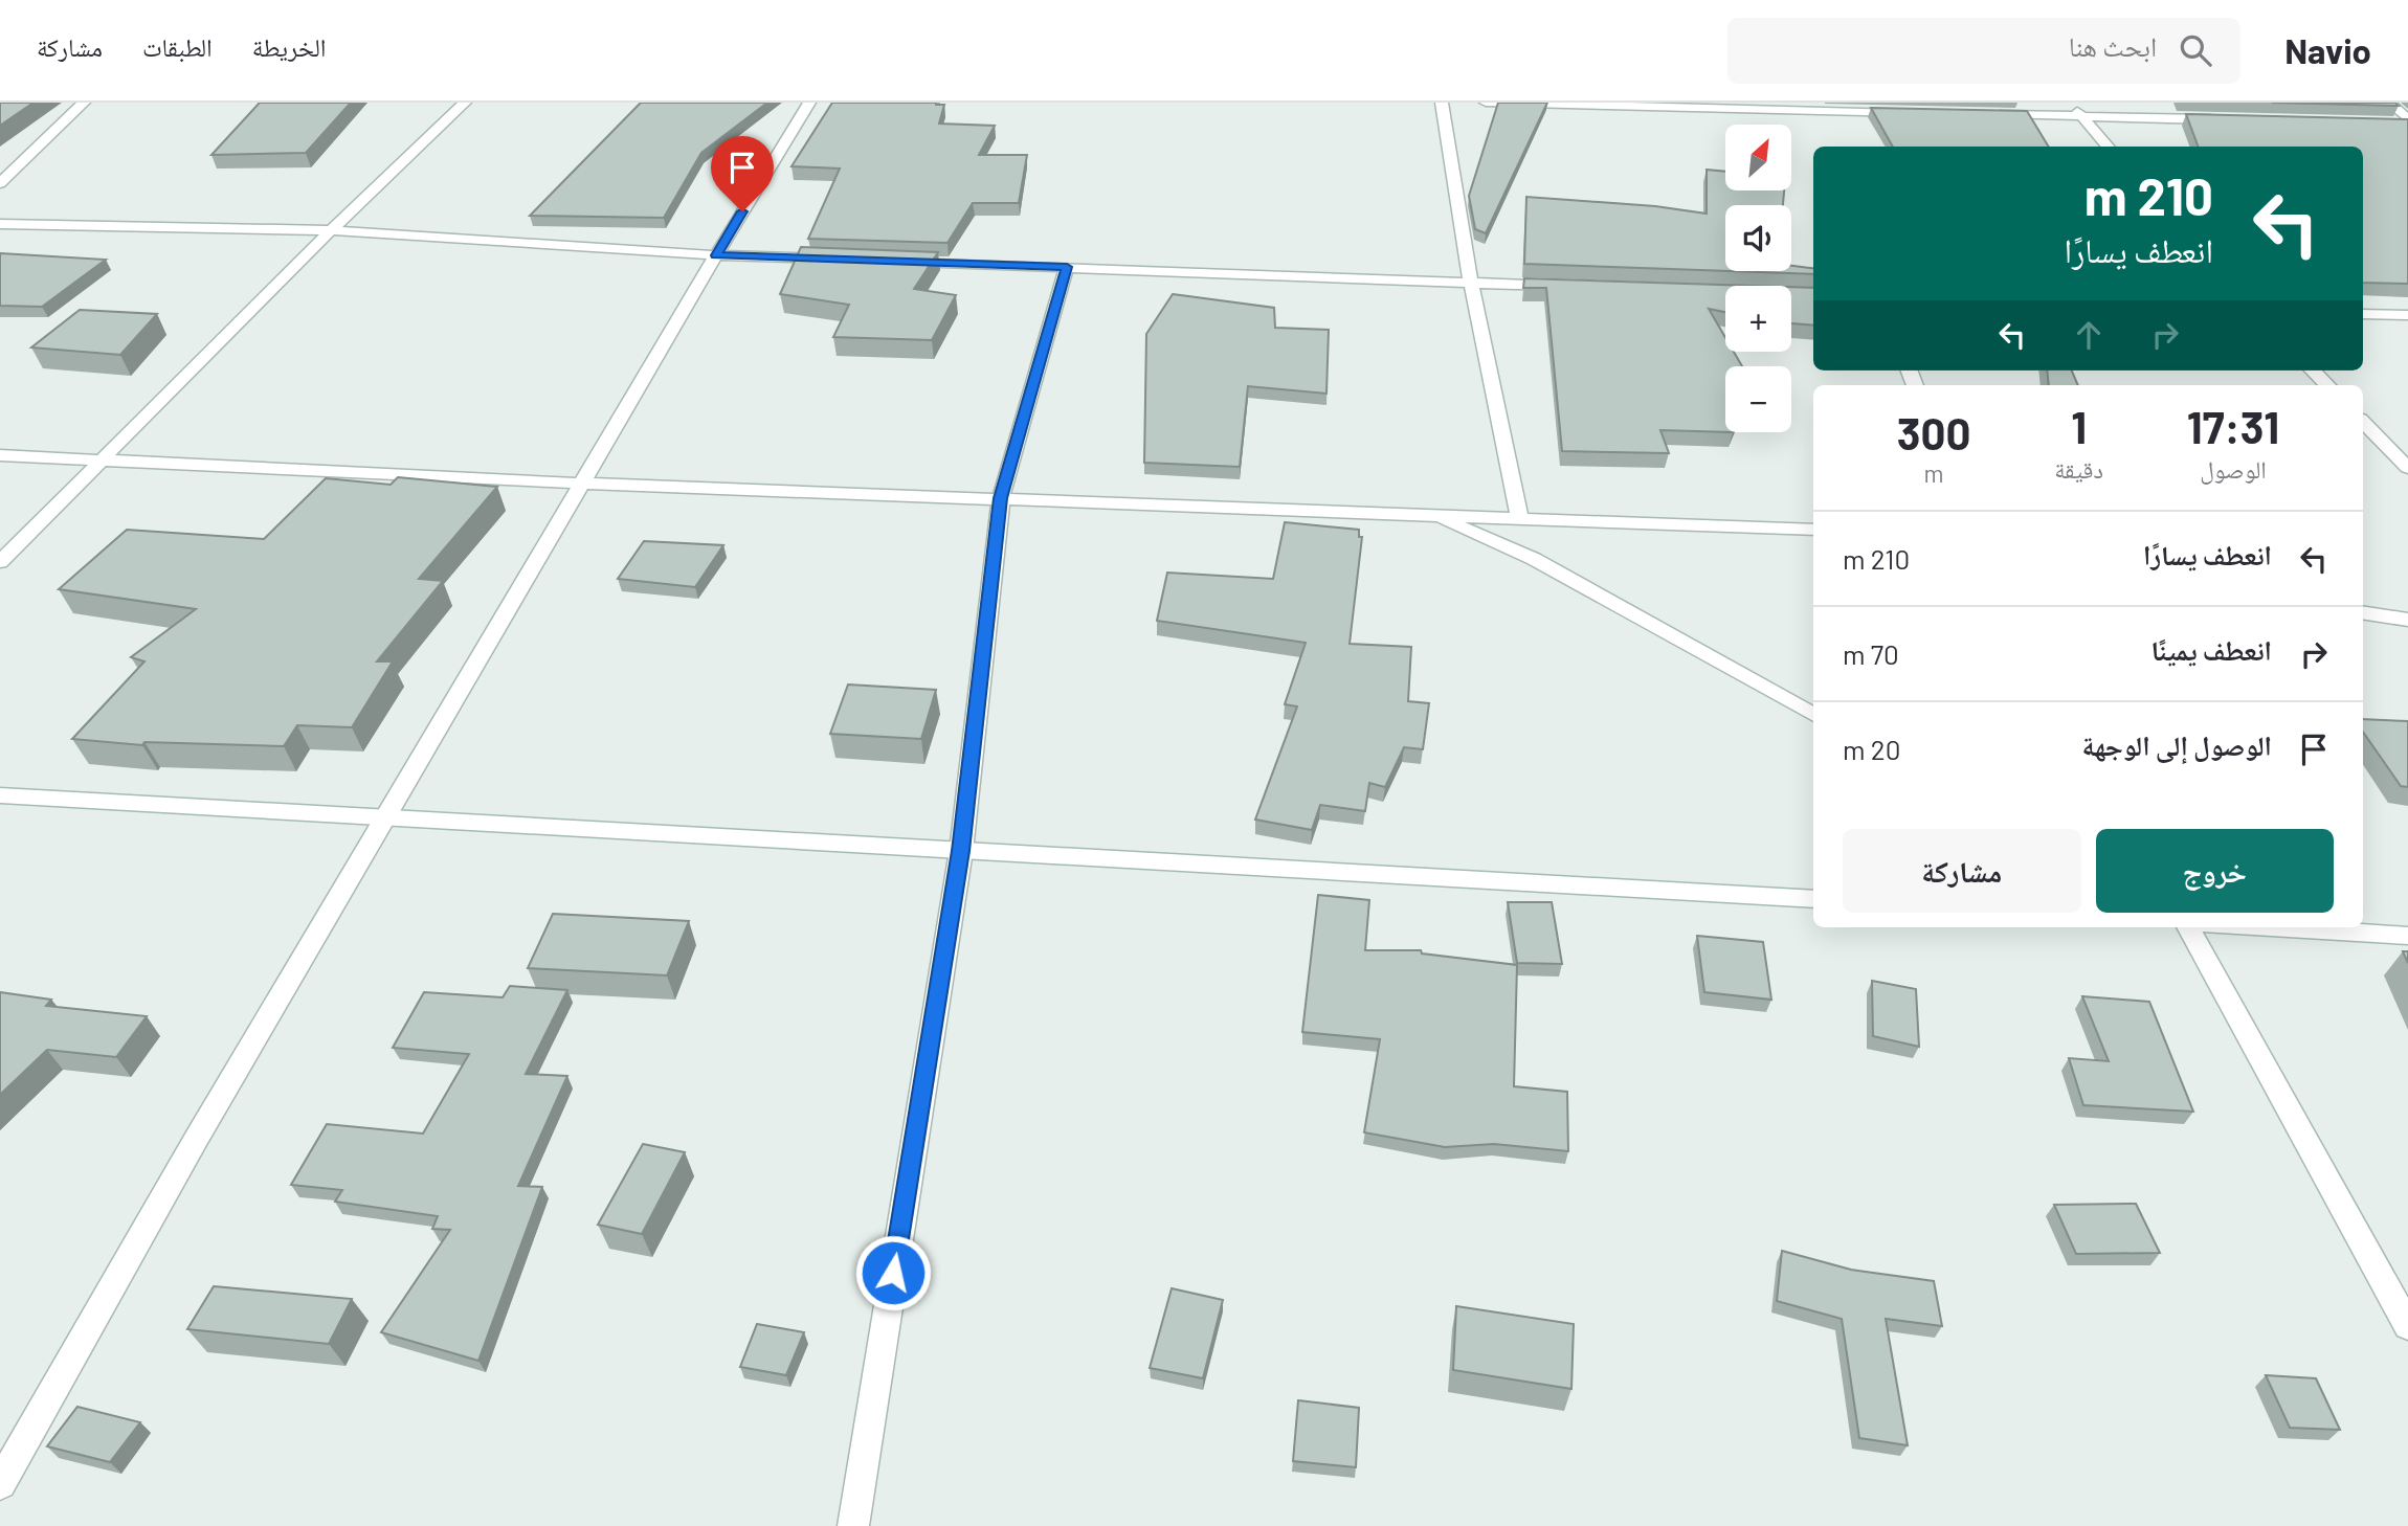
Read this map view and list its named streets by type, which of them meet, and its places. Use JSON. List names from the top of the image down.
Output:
{
  "north": "top right",
  "page": {
    "header": "Navio",
    "search": "ابحث هنا",
    "nav": ["الخريطة", "الطبقات", "مشاركة"],
    "map_buttons": ["+", "−"],
    "turn": ["210 m", "انعطف يسارًا"],
    "eta": [
      "17:31",
      "الوصول",
      "1",
      "دقيقة",
      "300",
      "m"
    ],
    "list": [
      {
        "name": "انعطف يسارًا",
        "value": "210 m"
      },
      {
        "name": "انعطف يمينًا",
        "value": "70 m"
      },
      {
        "name": "الوصول إلى الوجهة",
        "value": "20 m"
      }
    ],
    "buttons": ["خروج", "مشاركة"]
  }
}
